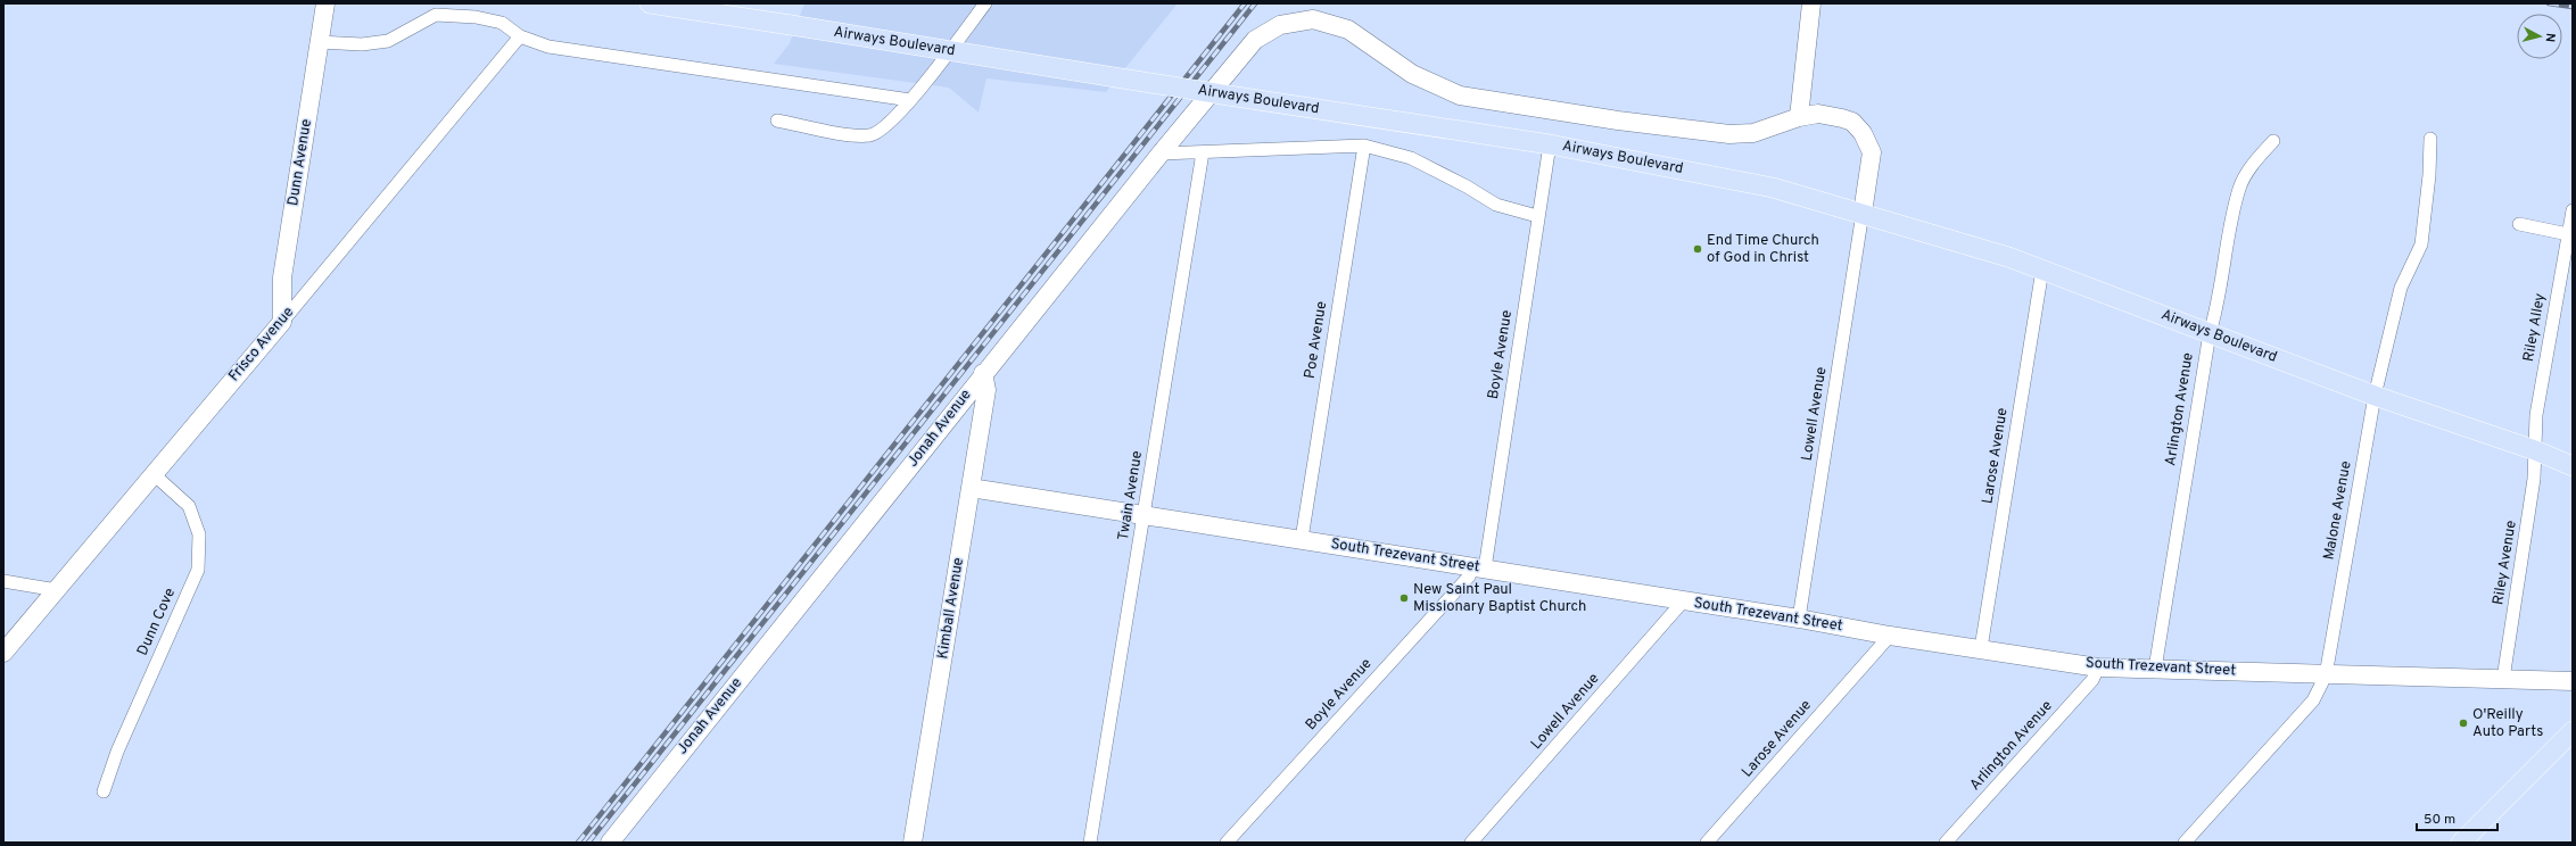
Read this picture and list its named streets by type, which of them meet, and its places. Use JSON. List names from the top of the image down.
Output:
{
  "streets": {
    "main road": ["Airways Boulevard"],
    "street": [
      "Dunn Avenue",
      "Riley Alley",
      "Poe Avenue",
      "Frisco Avenue",
      "Boyle Avenue",
      "Arlington Avenue",
      "Lowell Avenue",
      "Jonah Avenue",
      "Larose Avenue",
      "Twain Avenue",
      "Malone Avenue",
      "South Trezevant Street",
      "Riley Avenue",
      "Kimball Avenue",
      "Dunn Cove"
    ]
  },
  "crossings": [
    ["Airways Boulevard", "Riley Alley"],
    ["Airways Boulevard", "Boyle Avenue"],
    ["Airways Boulevard", "Arlington Avenue"],
    ["Airways Boulevard", "Lowell Avenue"],
    ["Airways Boulevard", "Larose Avenue"],
    ["Airways Boulevard", "Malone Avenue"],
    ["Airways Boulevard", "Riley Avenue"],
    ["Dunn Avenue", "Frisco Avenue"],
    ["Riley Alley", "Riley Avenue"],
    ["Poe Avenue", "South Trezevant Street"],
    ["Frisco Avenue", "Dunn Cove"],
    ["Boyle Avenue", "South Trezevant Street"],
    ["Arlington Avenue", "South Trezevant Street"],
    ["Lowell Avenue", "South Trezevant Street"],
    ["Jonah Avenue", "Kimball Avenue"],
    ["Larose Avenue", "South Trezevant Street"],
    ["Twain Avenue", "South Trezevant Street"],
    ["Malone Avenue", "South Trezevant Street"],
    ["South Trezevant Street", "Riley Avenue"],
    ["South Trezevant Street", "Kimball Avenue"]
  ],
  "places": ["End Time Church of God in Christ", "New Saint Paul Missionary Baptist Church", "O'Reilly Auto Parts"],
  "scale_bar": "50 m",
  "north": "right"
}
